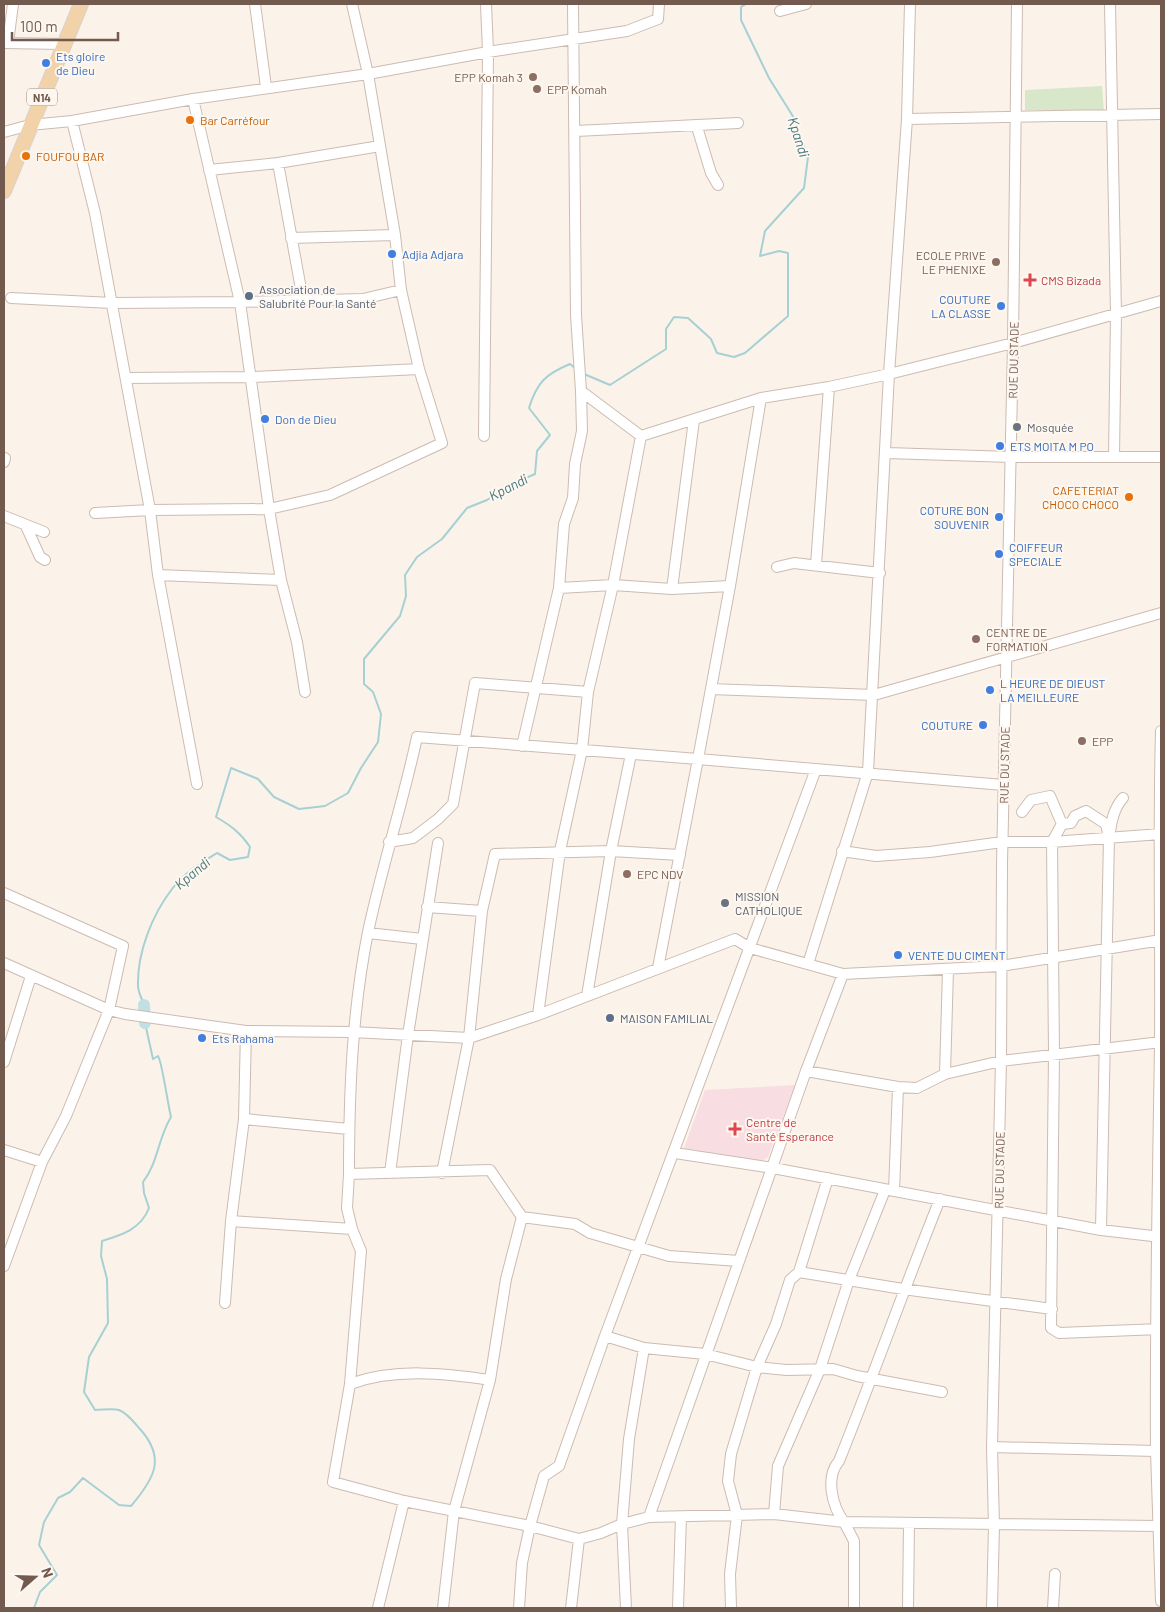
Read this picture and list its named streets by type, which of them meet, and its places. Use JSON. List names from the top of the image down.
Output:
{
  "streets": {
    "main road": ["N14"],
    "street": ["RUE DU STADE"]
  },
  "water": ["Kpandi"],
  "places": {
    "other": [
      "Ets gloire de Dieu",
      "EPP Komah 3",
      "EPP Komah",
      "Bar Carréfour",
      "FOUFOU BAR",
      "Adjia Adjara",
      "ECOLE PRIVE LE PHENIXE",
      "Association de Salubrité Pour la Santé",
      "COUTURE LA CLASSE",
      "Don de Dieu",
      "Mosquée",
      "ETS MOITA M PO",
      "CAFETERIAT CHOCO CHOCO",
      "COTURE BON SOUVENIR",
      "COIFFEUR SPECIALE",
      "CENTRE DE FORMATION",
      "L HEURE DE DIEUST LA MEILLEURE",
      "COUTURE",
      "EPP",
      "EPC NDV",
      "MISSION CATHOLIQUE",
      "VENTE DU CIMENT",
      "MAISON FAMILIAL",
      "Ets Rahama"
    ],
    "health": ["CMS Bizada", "Centre de Santé Esperance"]
  },
  "scale_bar": "100 m",
  "north": "right"
}
